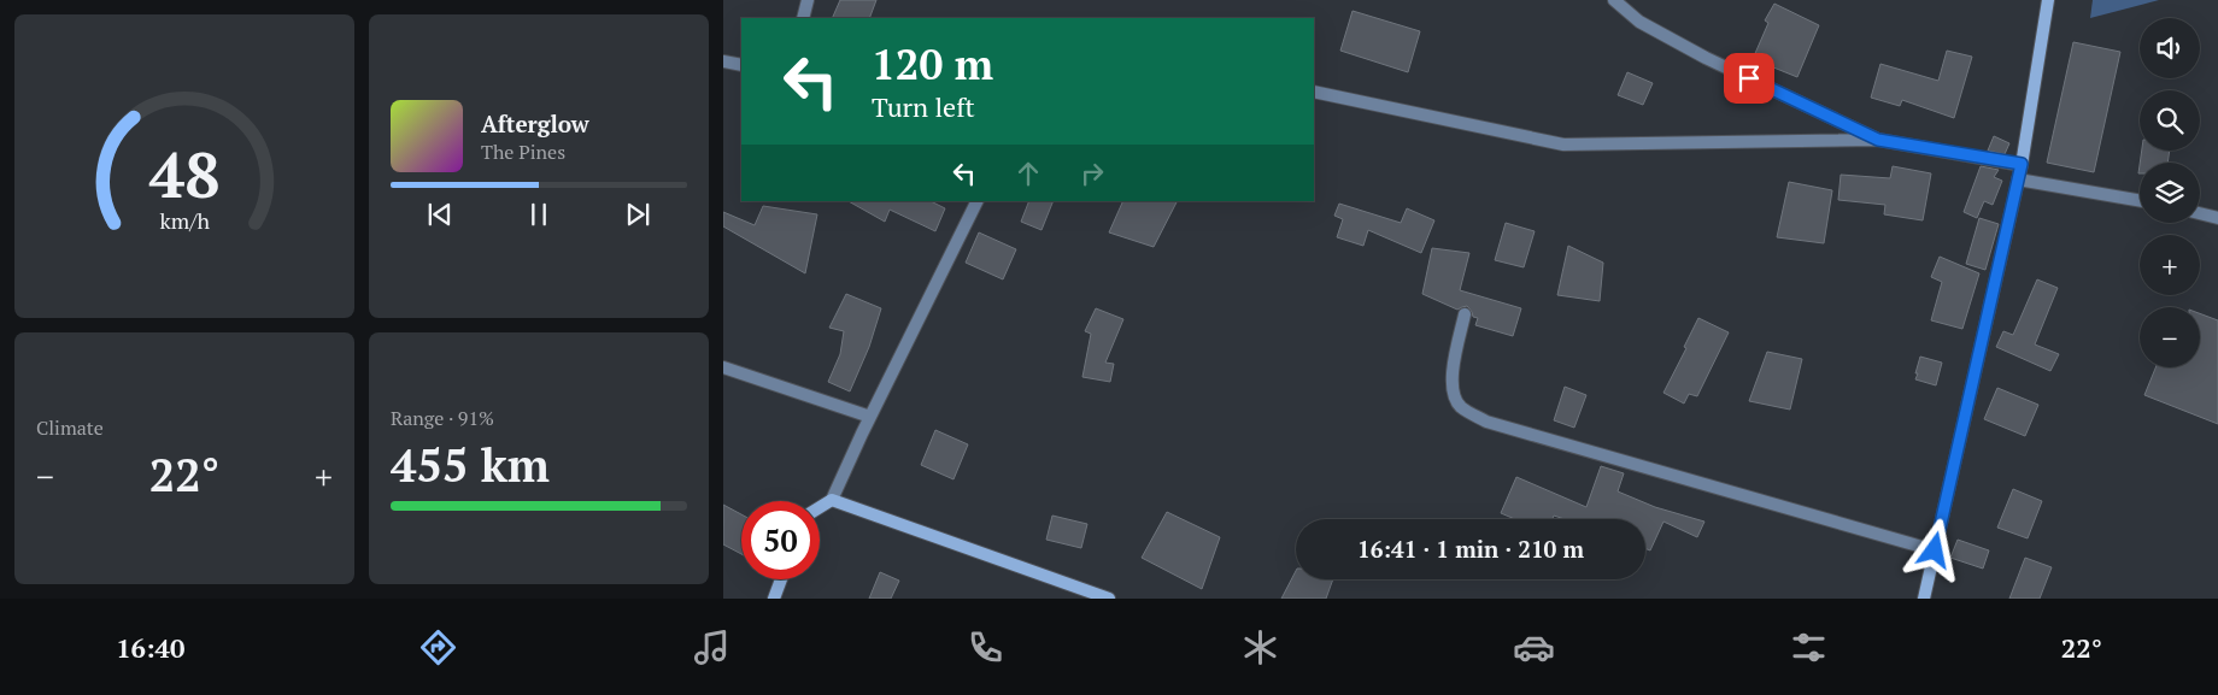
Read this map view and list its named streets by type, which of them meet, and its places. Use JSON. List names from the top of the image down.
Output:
{
  "page": {
    "map_buttons": ["+", "−"],
    "turn": ["120 m", "Turn left"],
    "song": ["Afterglow", "The Pines"],
    "tile": [
      "Climate",
      ["Range · 91%", "455 km"]
    ],
    "heat": ["−", "22°", "+"],
    "limit": "50",
    "trip": "16:41 · 1 min · 210 m",
    "tabs": ["16:40", "22°"],
    "gauge": ["48", "km/h"]
  }
}
